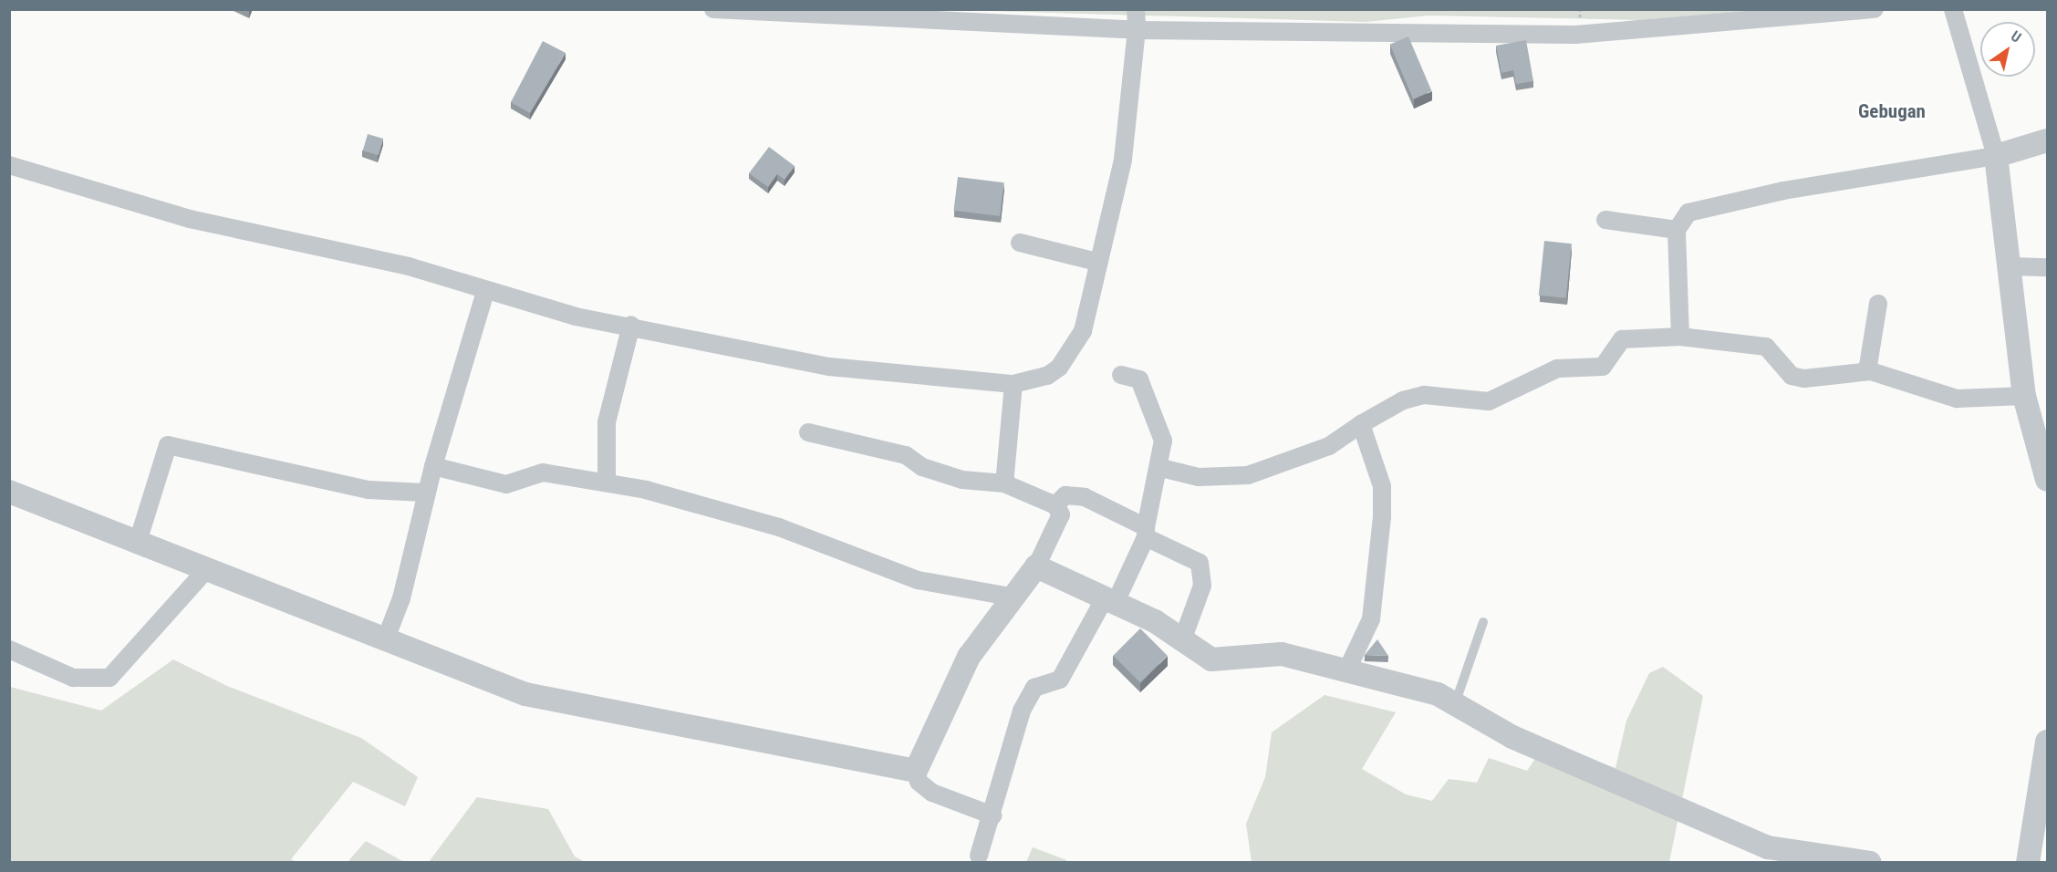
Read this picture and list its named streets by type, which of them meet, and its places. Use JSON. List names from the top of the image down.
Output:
{
  "districts": ["Gebugan"],
  "north": "top right"
}
